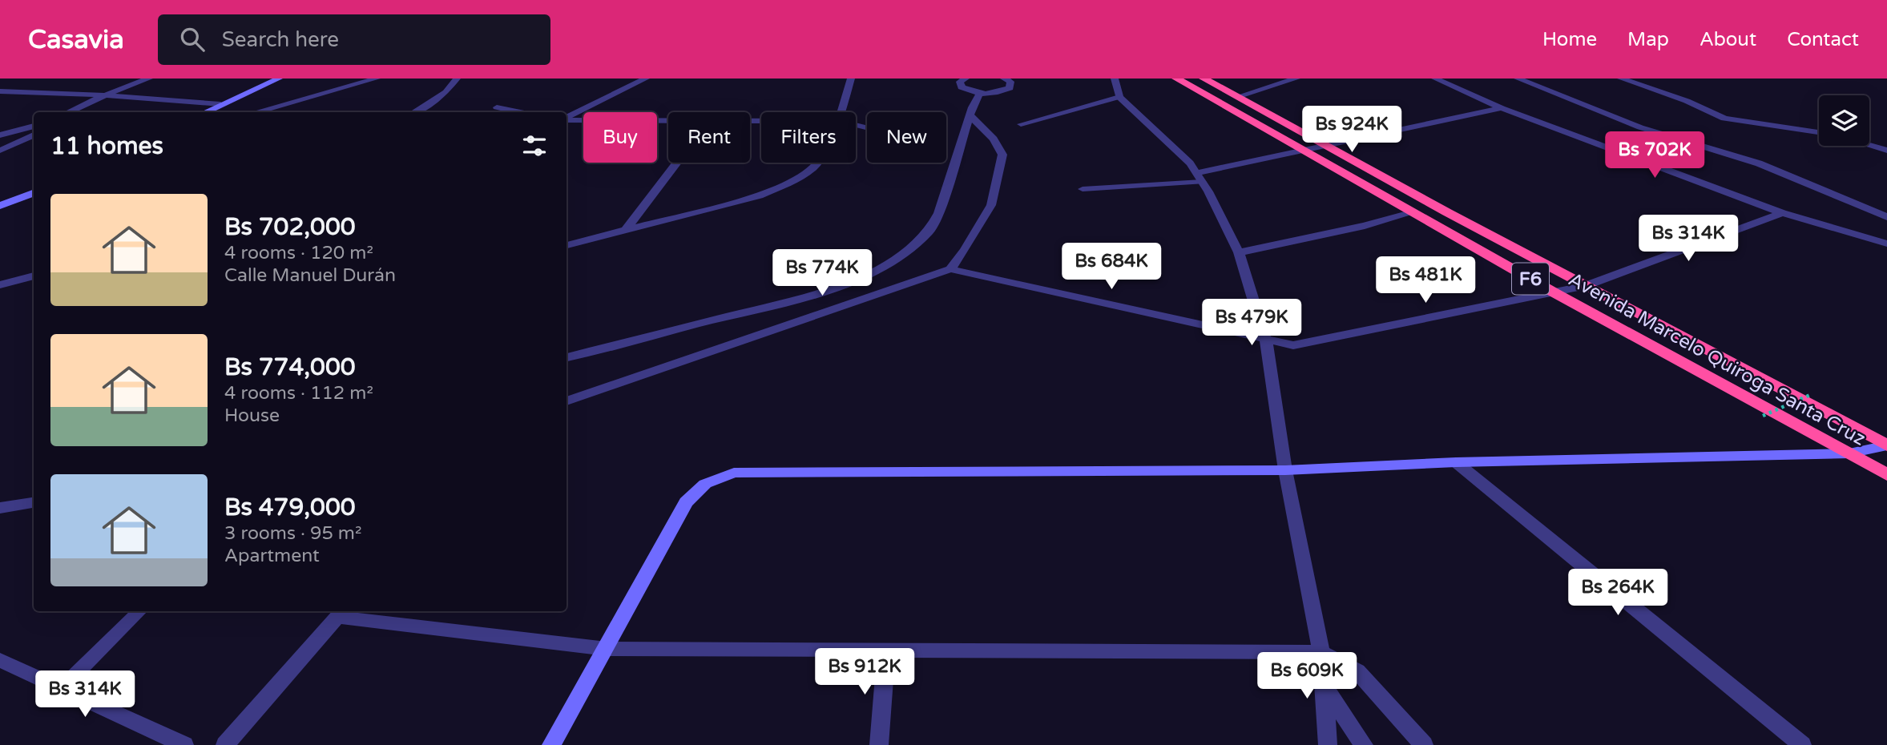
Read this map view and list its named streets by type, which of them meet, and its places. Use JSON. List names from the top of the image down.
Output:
{
  "streets": {
    "highway": ["F6", "Avenida Marcelo Quiroga Santa Cruz"]
  },
  "page": {
    "header": "Casavia",
    "search": "Search here",
    "nav": [
      "Home",
      "Map",
      "About",
      "Contact"
    ],
    "price": [
      "Bs 924K",
      "Bs 702K",
      "Bs 314K",
      "Bs 684K",
      "Bs 774K",
      "Bs 481K",
      "Bs 479K",
      "Bs 264K",
      "Bs 912K",
      "Bs 609K",
      "Bs 314K"
    ],
    "chip": [
      "Buy",
      "Rent",
      "Filters",
      "New"
    ],
    "heading": "11 homes",
    "list": [
      {
        "name": "Bs 702,000",
        "note": "4 rooms · 120 m² · Calle Manuel Durán"
      },
      {
        "name": "Bs 774,000",
        "note": "4 rooms · 112 m² · House"
      },
      {
        "name": "Bs 479,000",
        "note": "3 rooms · 95 m² · Apartment"
      }
    ]
  }
}
